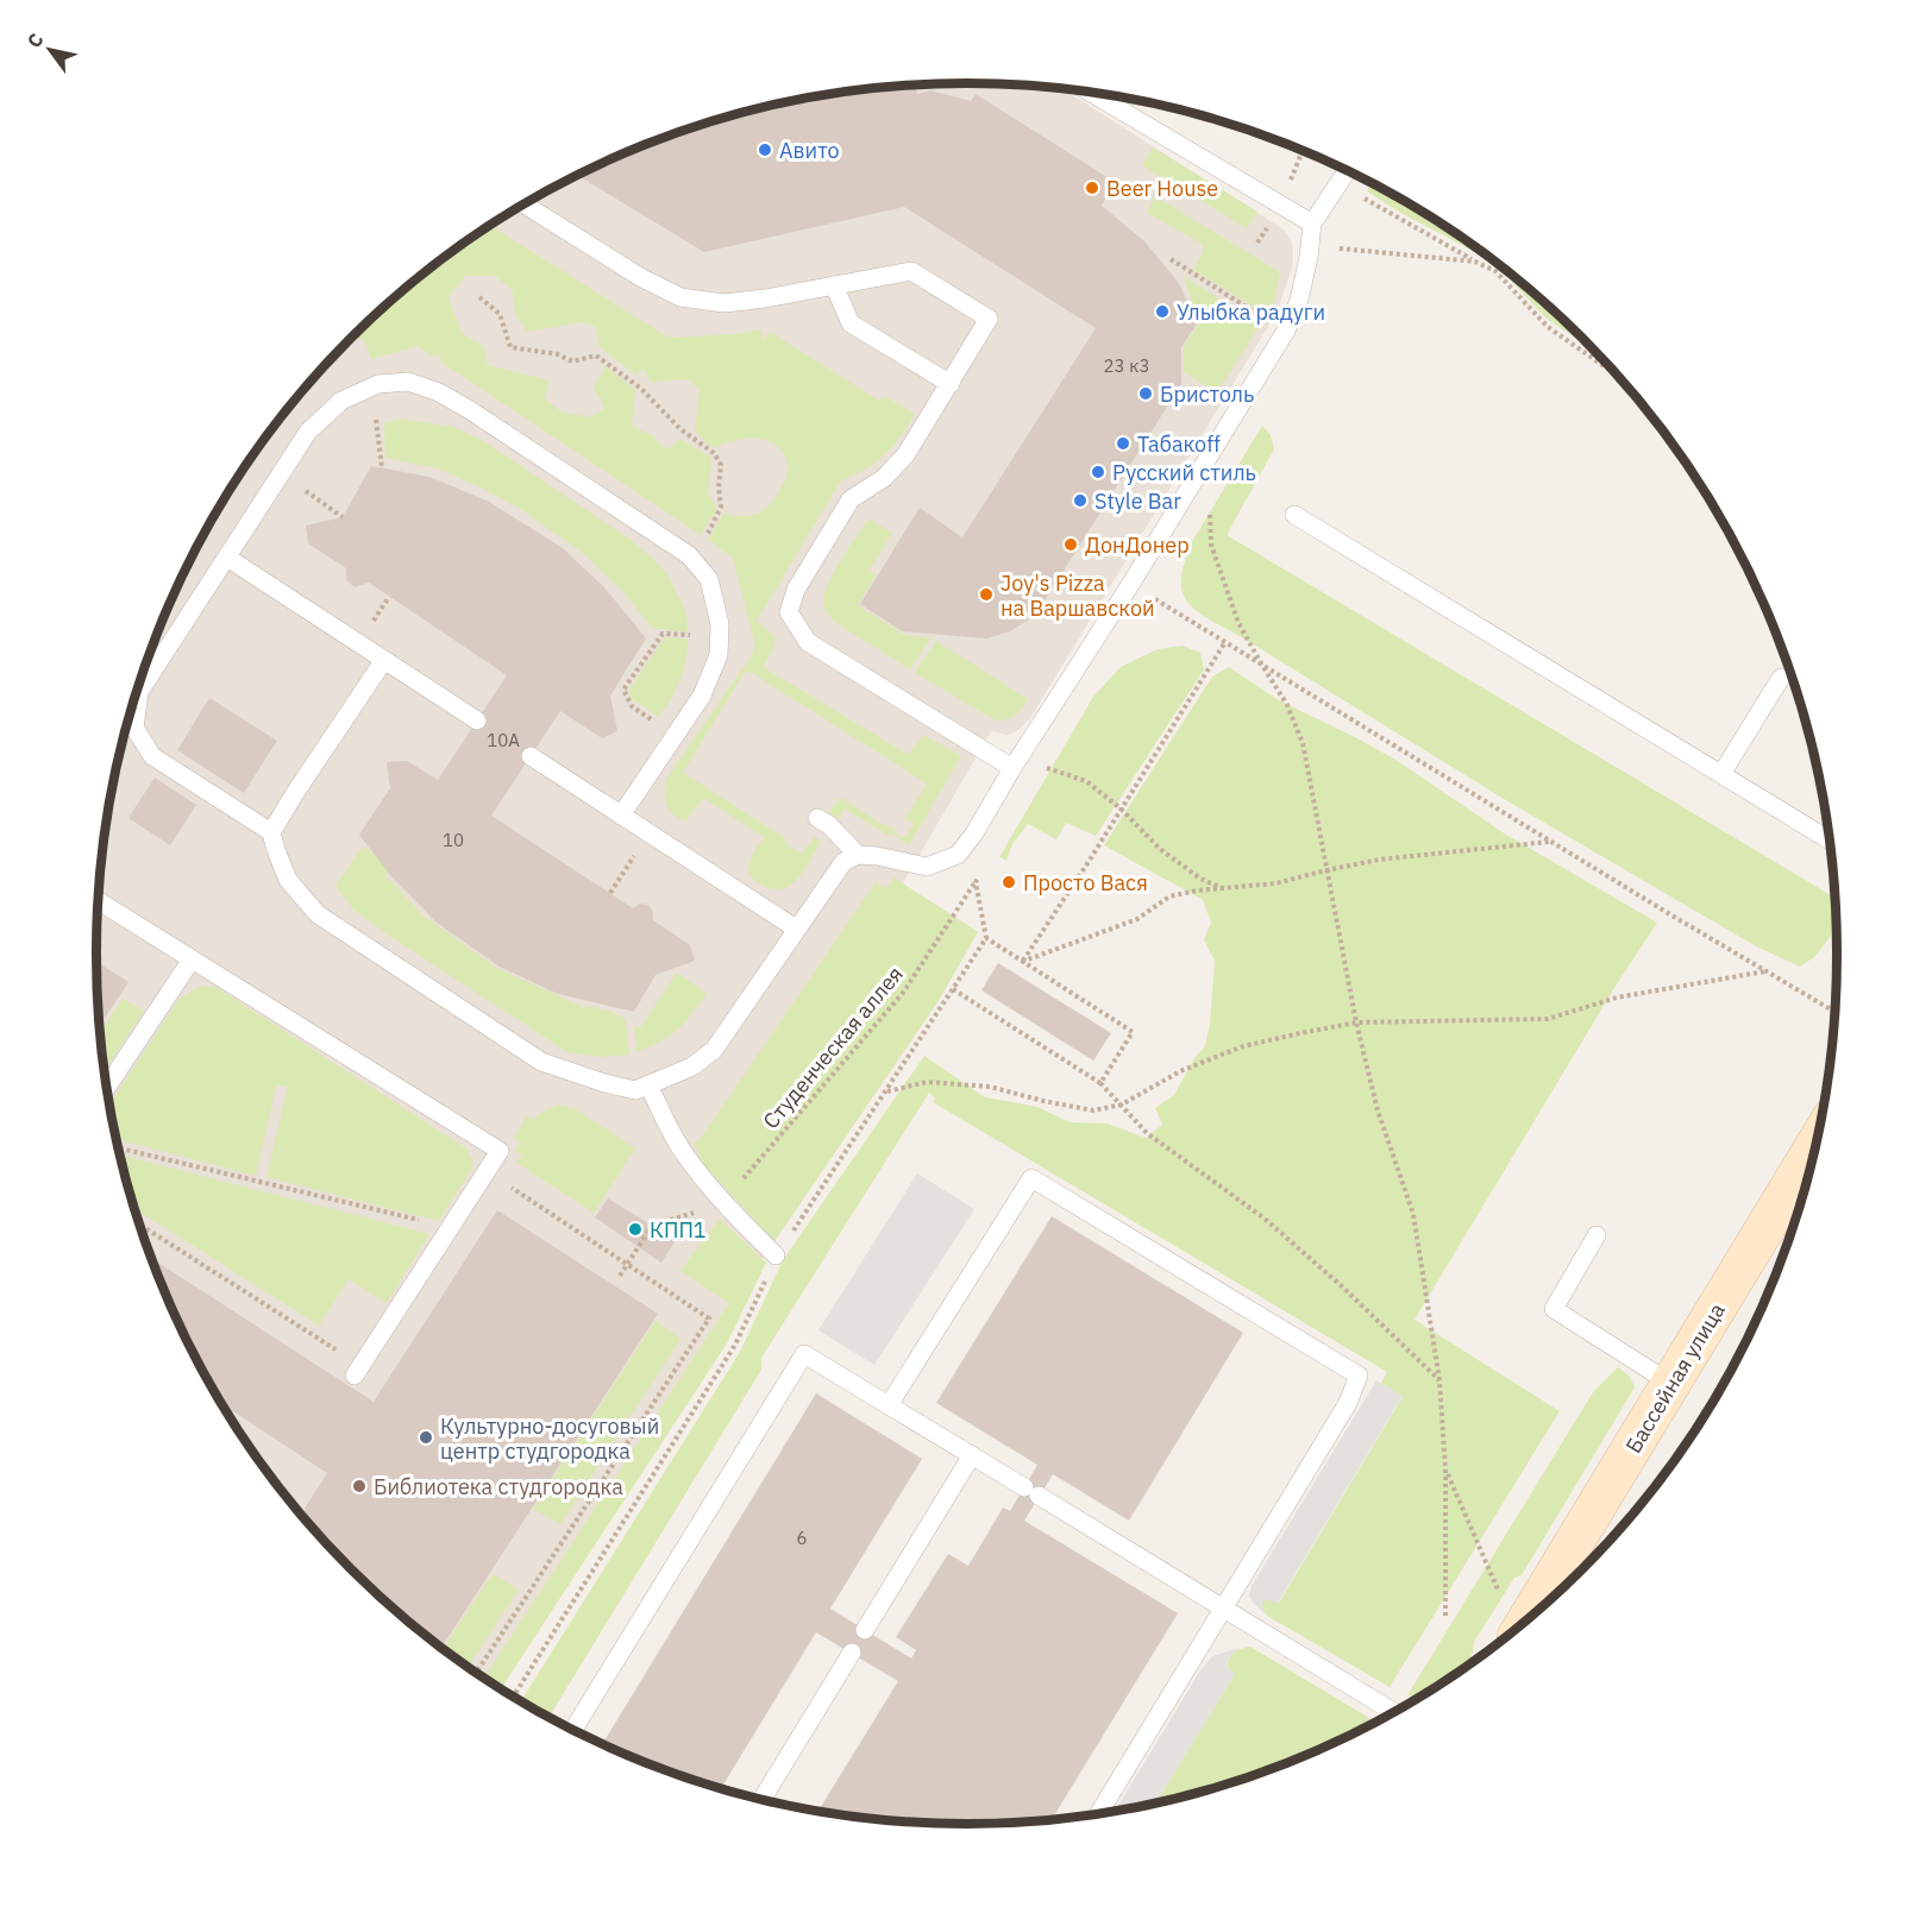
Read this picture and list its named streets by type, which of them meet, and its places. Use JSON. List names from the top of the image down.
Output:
{
  "streets": {
    "street": ["Бассейная улица"],
    "path": ["Студенческая аллея"]
  },
  "places": [
    "Авито",
    "Beer House",
    "Улыбка радуги",
    "Бристоль",
    "Табакоff",
    "Русский стиль",
    "Style Bar",
    "ДонДонер",
    "Joy's Pizza на Варшавской",
    "Просто Вася",
    "КПП1",
    "Культурно-досуговый центр студгородка",
    "Библиотека студгородка"
  ],
  "house_numbers": [
    "23 к3",
    "10А",
    "10",
    "6"
  ],
  "north": "top left"
}
